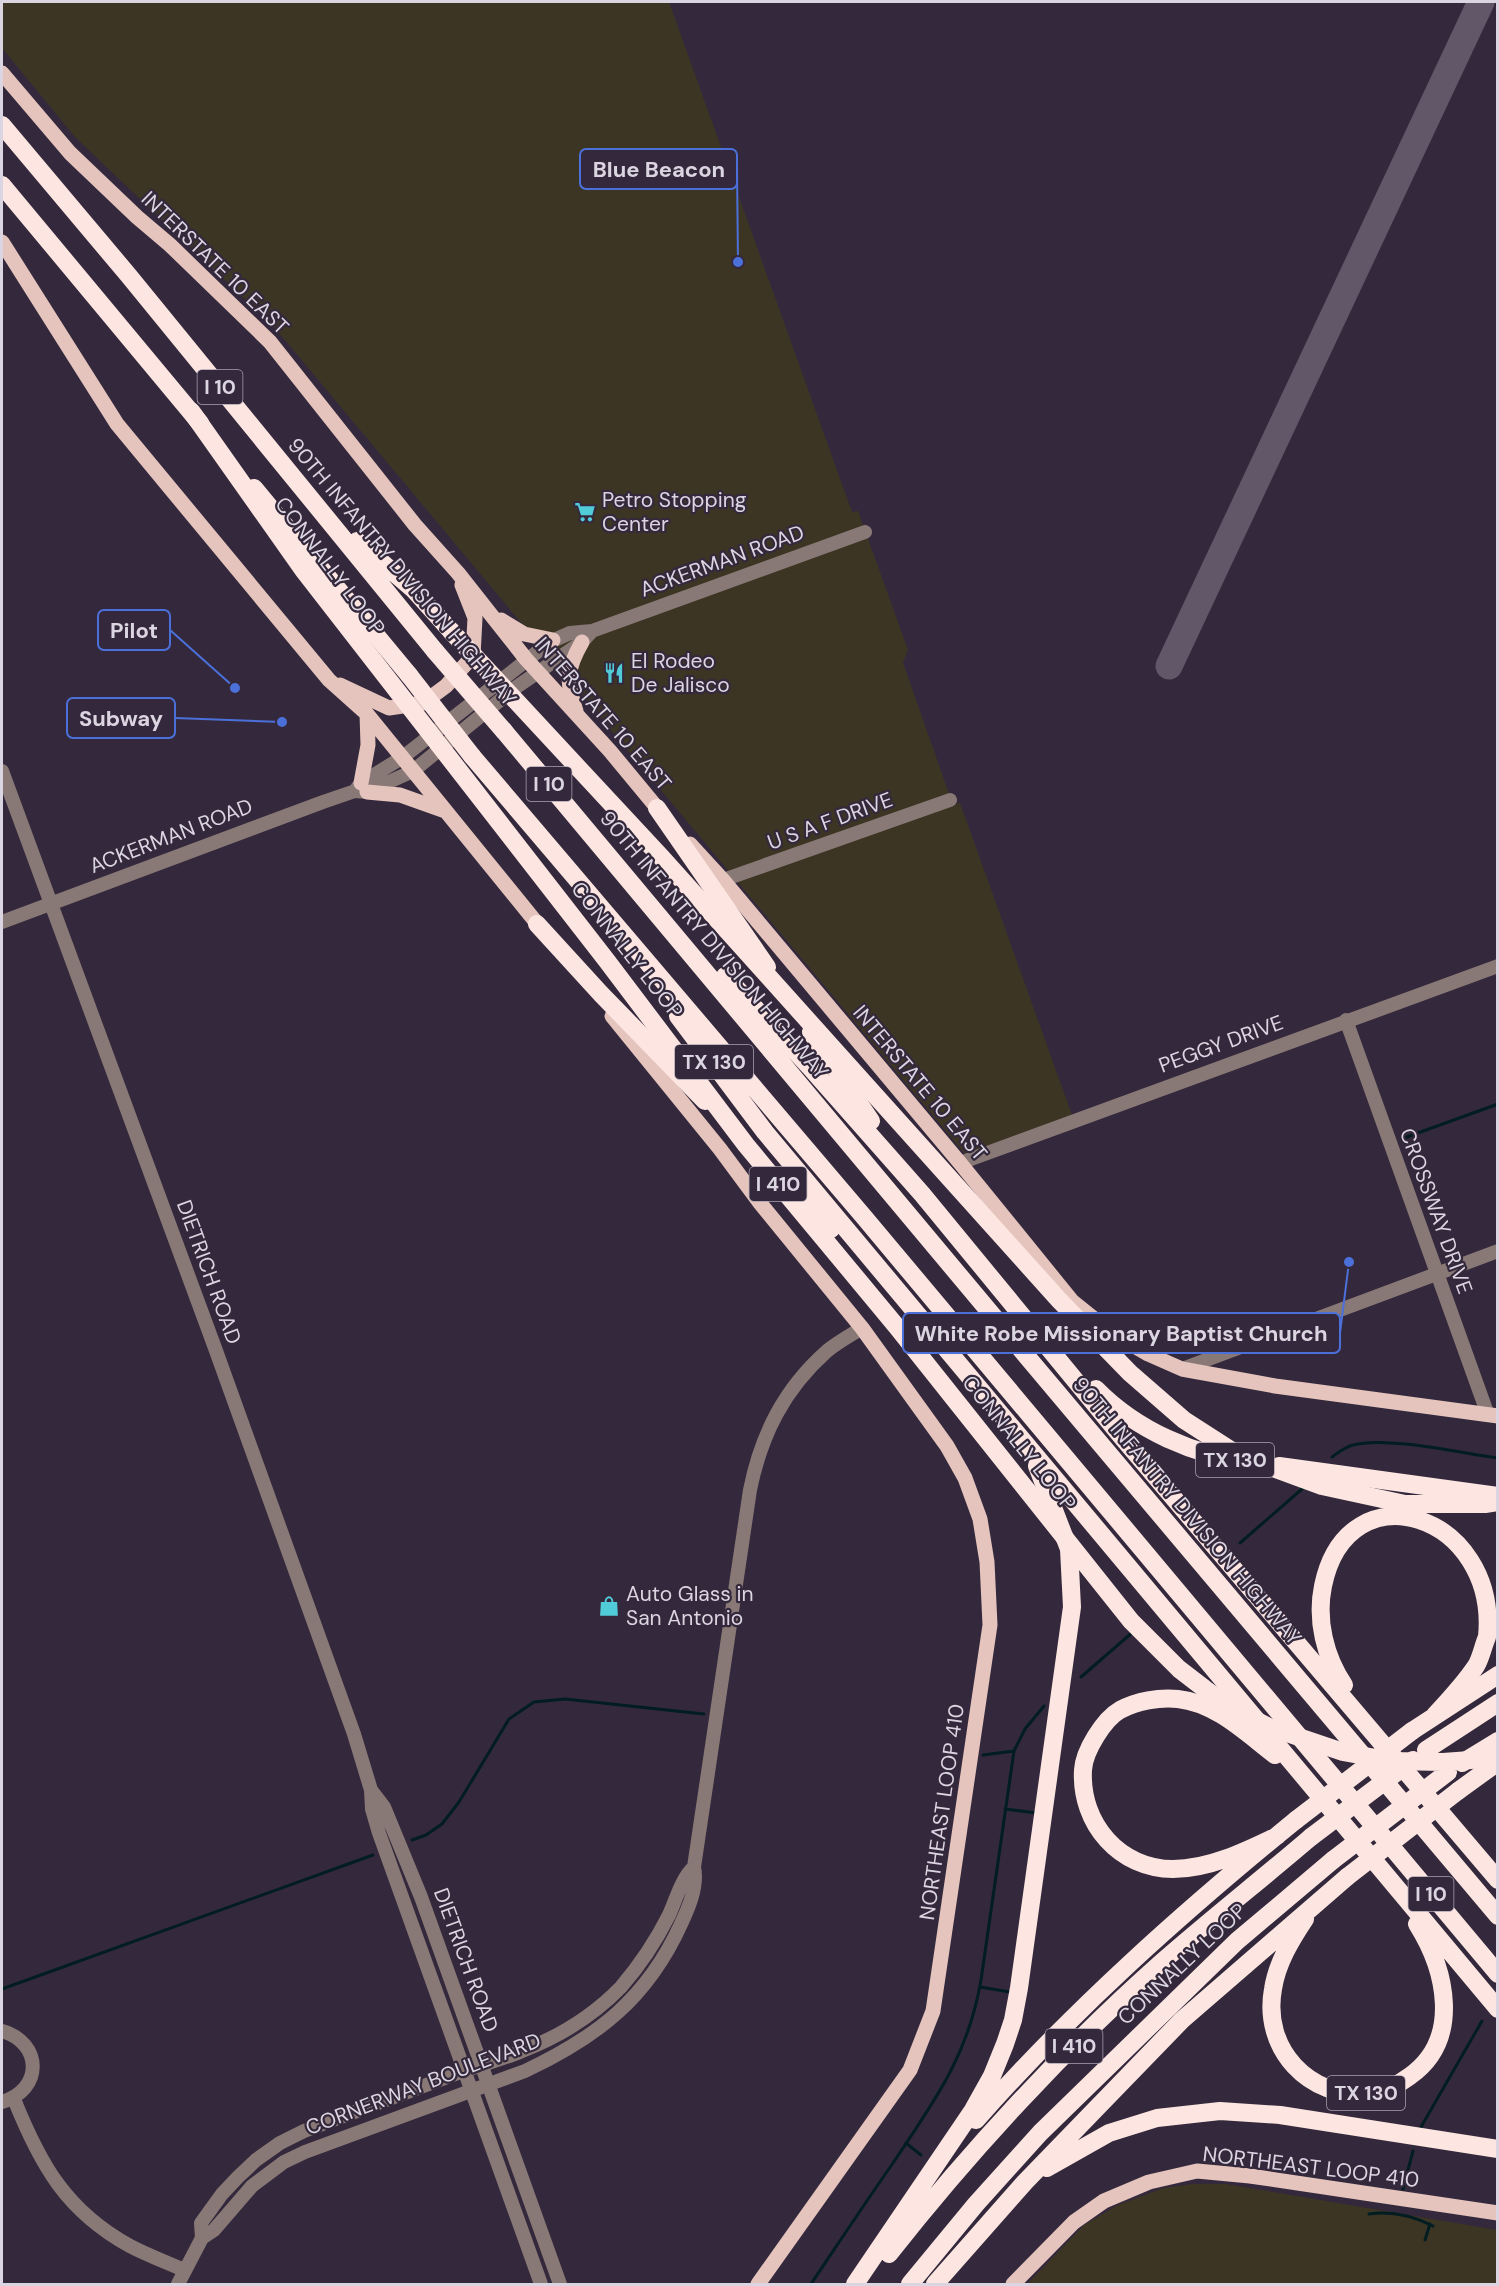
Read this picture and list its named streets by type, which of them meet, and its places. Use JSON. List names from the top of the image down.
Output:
{
  "streets": {
    "highway": [
      "I 10",
      "CONNALLY LOOP",
      "90TH INFANTRY DIVISION HIGHWAY",
      "TX 130",
      "I 410"
    ],
    "main road": ["INTERSTATE 10 EAST", "NORTHEAST LOOP 410"],
    "street": [
      "ACKERMAN ROAD",
      "U S A F DRIVE",
      "PEGGY DRIVE",
      "CROSSWAY DRIVE",
      "DIETRICH ROAD",
      "CORNERWAY BOULEVARD"
    ]
  },
  "crossings": [
    ["INTERSTATE 10 EAST", "ACKERMAN ROAD"],
    ["INTERSTATE 10 EAST", "U S A F DRIVE"],
    ["INTERSTATE 10 EAST", "PEGGY DRIVE"],
    ["I 10", "CONNALLY LOOP"],
    ["I 10", "TX 130"],
    ["ACKERMAN ROAD", "DIETRICH ROAD"],
    ["CONNALLY LOOP", "TX 130"],
    ["90TH INFANTRY DIVISION HIGHWAY", "TX 130"],
    ["PEGGY DRIVE", "CROSSWAY DRIVE"],
    ["DIETRICH ROAD", "CORNERWAY BOULEVARD"],
    ["NORTHEAST LOOP 410", "CORNERWAY BOULEVARD"]
  ],
  "places": {
    "other": [
      "Blue Beacon",
      "Pilot",
      "Subway",
      "White Robe Missionary Baptist Church"
    ],
    "supermarket": ["Petro Stopping Center"],
    "restaurant": ["El Rodeo De Jalisco"],
    "shop": ["Auto Glass in San Antonio"]
  }
}
